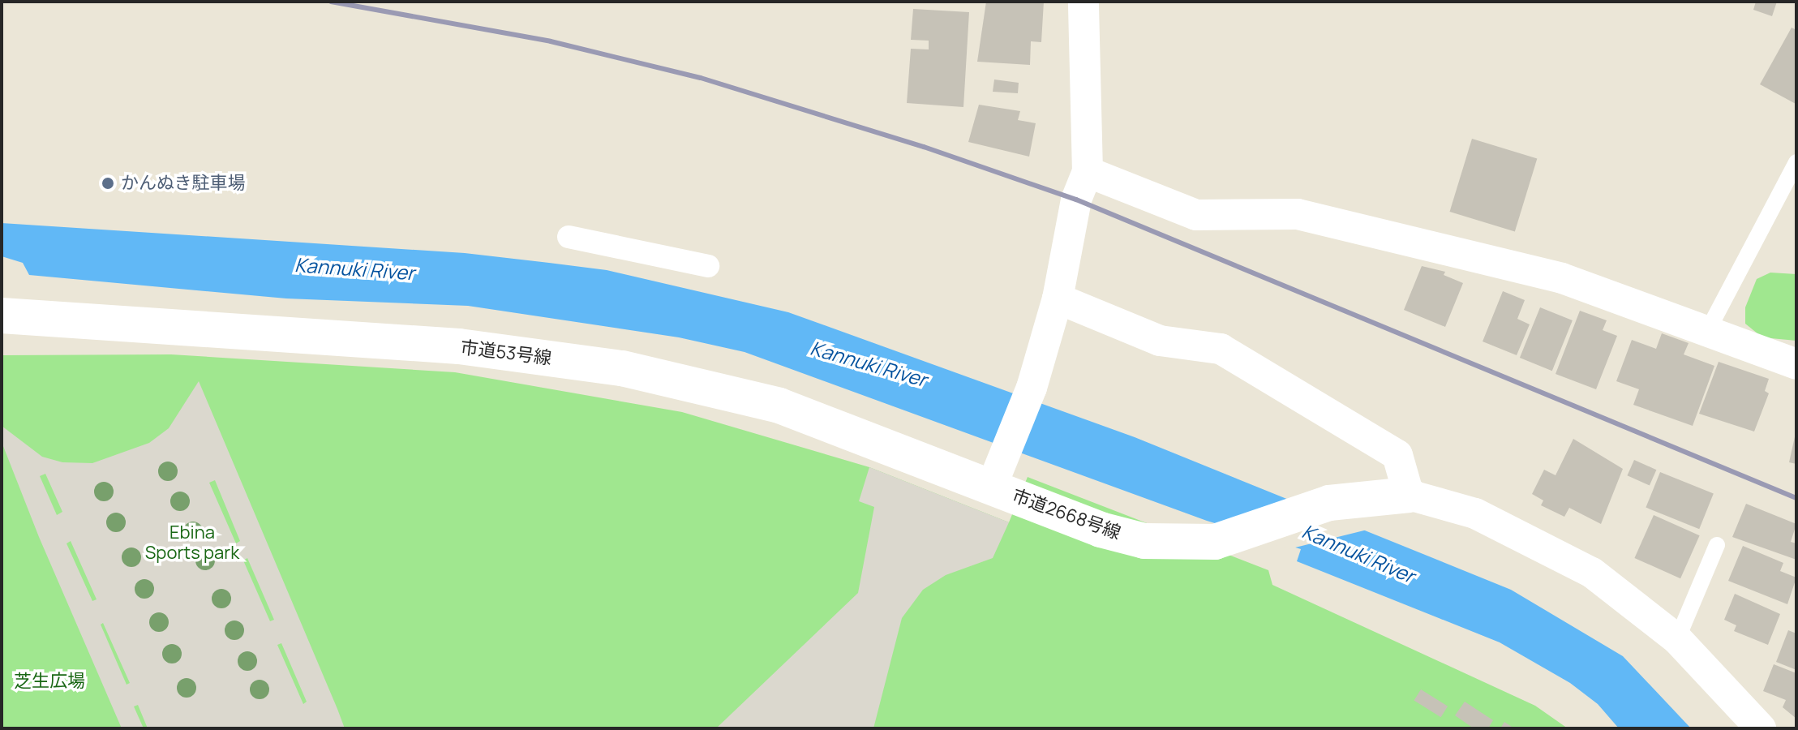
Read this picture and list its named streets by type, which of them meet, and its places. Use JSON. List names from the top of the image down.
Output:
{
  "streets": {
    "street": ["市道53号線", "市道2668号線"]
  },
  "crossings": [
    ["市道53号線", "市道2668号線"]
  ],
  "water": ["Kannuki River"],
  "parks": ["Ebina Sports park", "芝生広場"],
  "places": ["かんぬき駐車場"]
}
